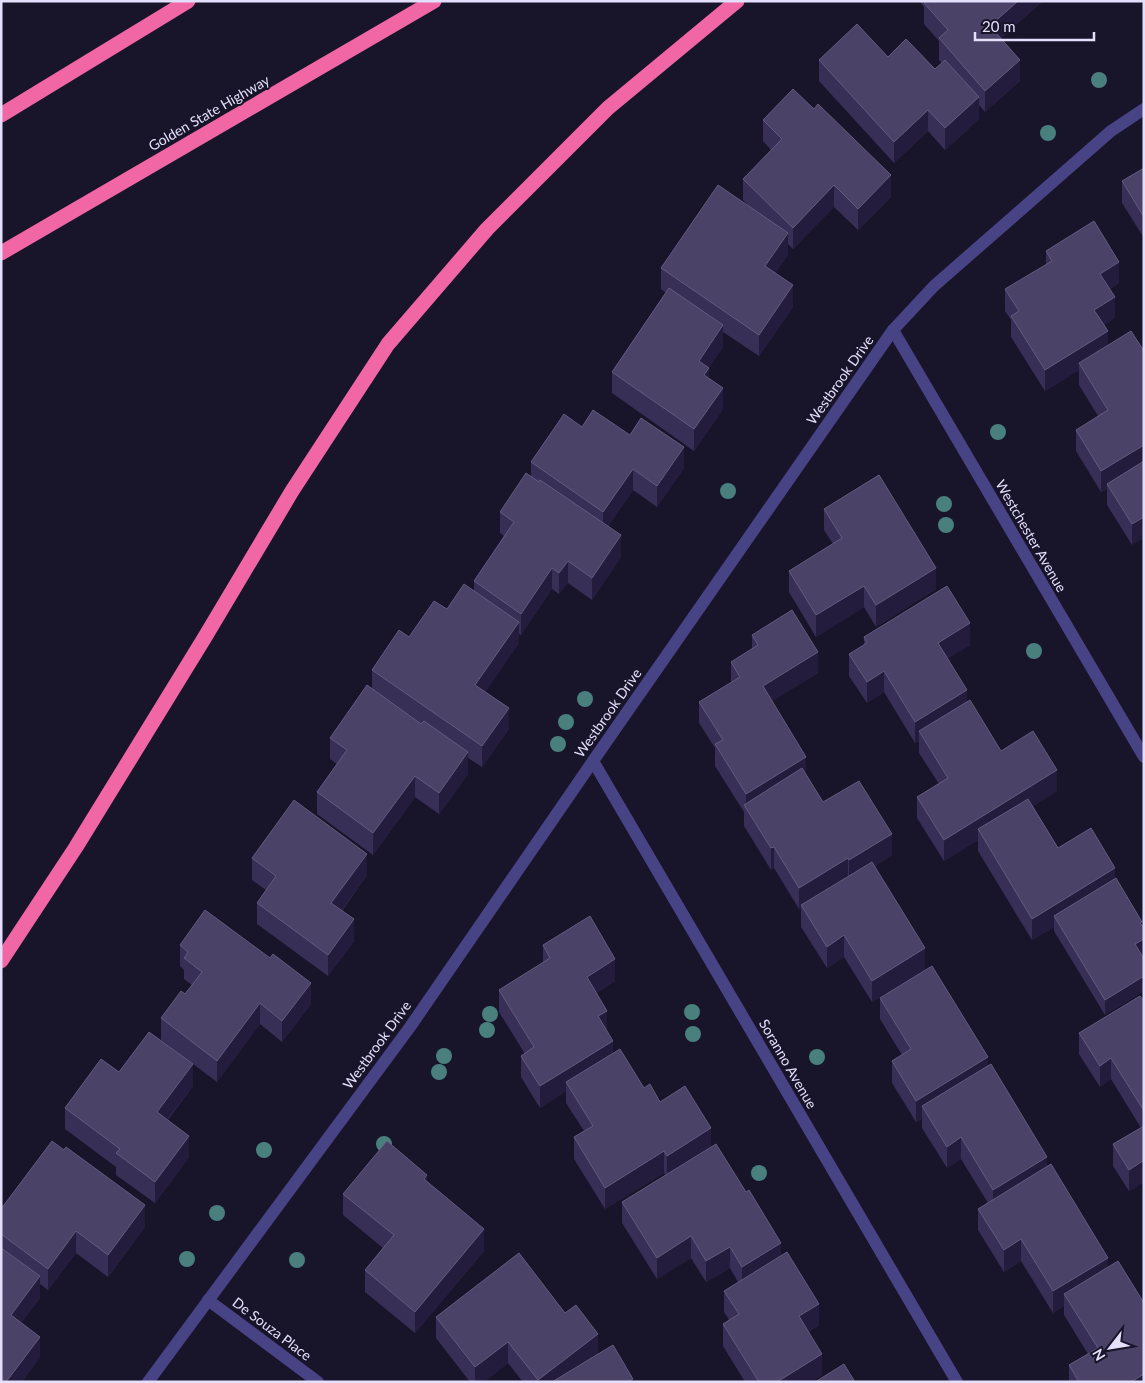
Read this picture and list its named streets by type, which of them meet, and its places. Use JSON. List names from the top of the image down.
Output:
{
  "streets": {
    "highway": ["Golden State Highway"],
    "street": [
      "Westbrook Drive",
      "Westchester Avenue",
      "Soranno Avenue",
      "De Souza Place"
    ]
  },
  "crossings": [
    ["Westbrook Drive", "Westchester Avenue"],
    ["Westbrook Drive", "Soranno Avenue"],
    ["Westbrook Drive", "De Souza Place"]
  ],
  "scale_bar": "20 m",
  "north": "bottom left"
}
